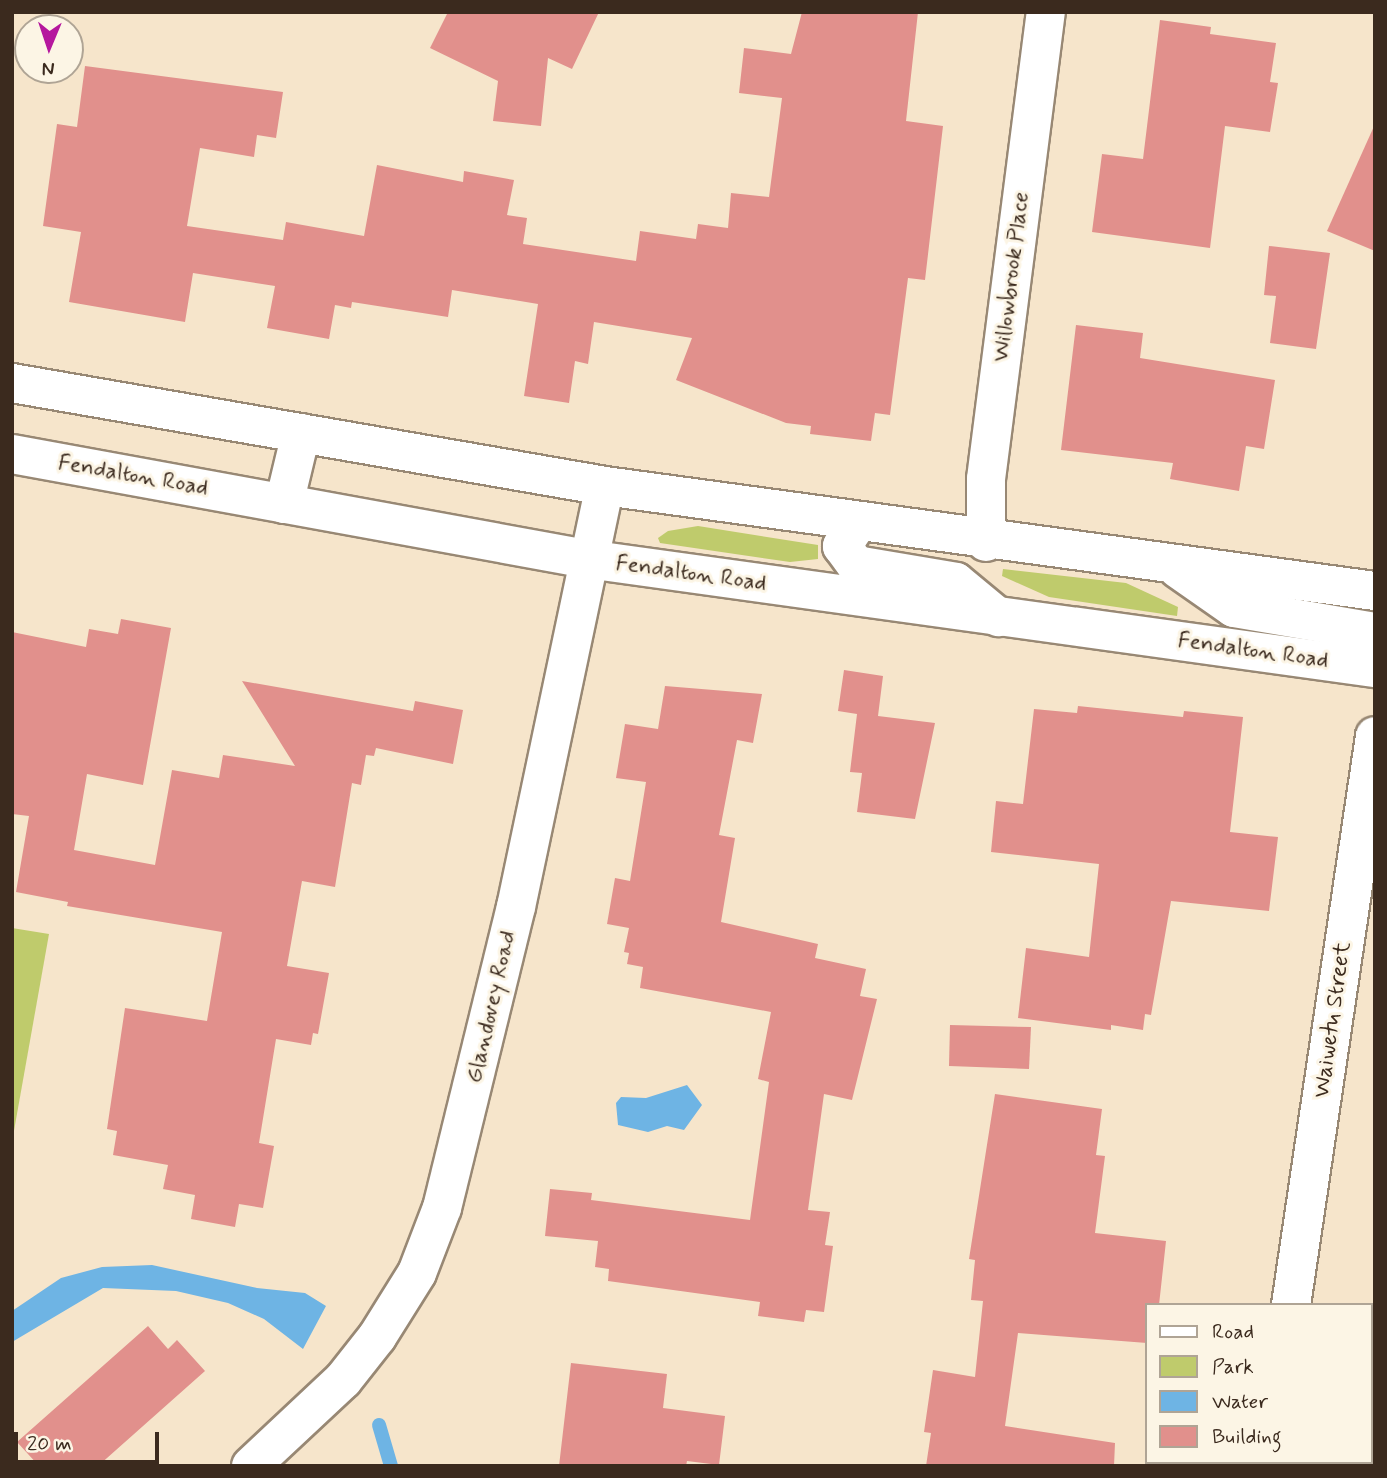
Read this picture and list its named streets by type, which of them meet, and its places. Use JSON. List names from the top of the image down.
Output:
{
  "streets": {
    "main road": [
      "Willowbrook Place",
      "Fendalton Road",
      "Glandovey Road",
      "Waiwetu Street"
    ]
  },
  "crossings": [
    ["Fendalton Road", "Glandovey Road"]
  ],
  "legend": [
    "Road",
    "Park",
    "Water",
    "Building"
  ],
  "scale_bar": "20 m",
  "north": "bottom"
}
